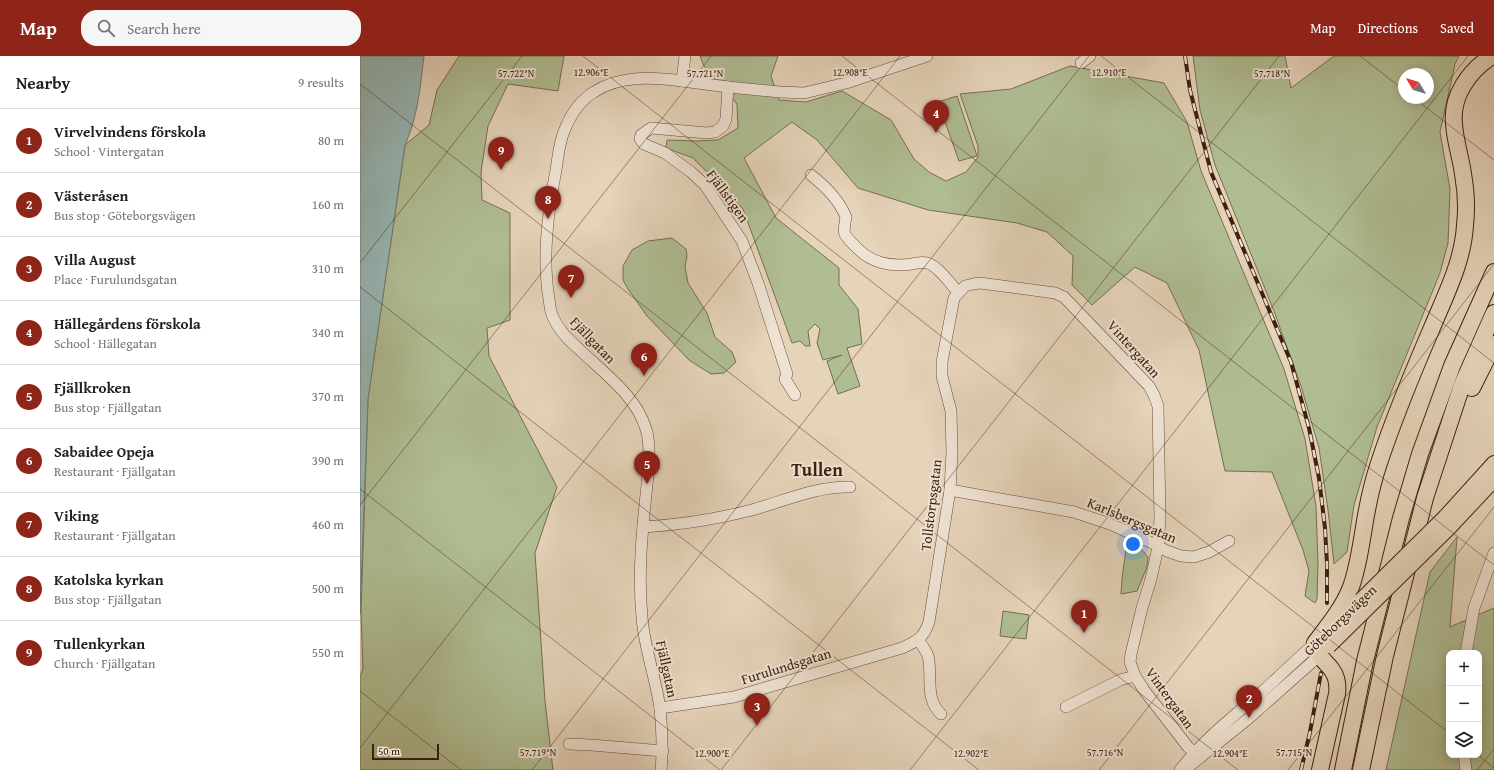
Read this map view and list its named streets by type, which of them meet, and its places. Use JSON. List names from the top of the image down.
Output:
{
  "streets": {
    "main road": ["Göteborgsvägen"],
    "street": [
      "Fjällstigen",
      "Fjällgatan",
      "Vintergatan",
      "Tollstorpsgatan",
      "Karlsbergsgatan",
      "Furulundsgatan"
    ]
  },
  "crossings": [
    ["Fjällstigen", "Fjällgatan"],
    ["Fjällgatan", "Furulundsgatan"],
    ["Vintergatan", "Tollstorpsgatan"],
    ["Vintergatan", "Karlsbergsgatan"],
    ["Vintergatan", "Göteborgsvägen"],
    ["Tollstorpsgatan", "Karlsbergsgatan"],
    ["Tollstorpsgatan", "Furulundsgatan"]
  ],
  "districts": ["Tullen"],
  "scale_bar": "50 m",
  "north": "top left",
  "page": {
    "header": "Map",
    "search": "Search here",
    "nav": ["Map", "Directions", "Saved"],
    "heading": ["Nearby", "9 results"],
    "pins": [
      "4",
      "9",
      "8",
      "7",
      "6",
      "5",
      "1",
      "2",
      "3"
    ],
    "list": [
      {
        "mark": "1",
        "name": "Virvelvindens förskola",
        "note": "School · Vintergatan",
        "value": "80 m"
      },
      {
        "mark": "2",
        "name": "Västeråsen",
        "note": "Bus stop · Göteborgsvägen",
        "value": "160 m"
      },
      {
        "mark": "3",
        "name": "Villa August",
        "note": "Place · Furulundsgatan",
        "value": "310 m"
      },
      {
        "mark": "4",
        "name": "Hällegårdens förskola",
        "note": "School · Hällegatan",
        "value": "340 m"
      },
      {
        "mark": "5",
        "name": "Fjällkroken",
        "note": "Bus stop · Fjällgatan",
        "value": "370 m"
      },
      {
        "mark": "6",
        "name": "Sabaidee Opeja",
        "note": "Restaurant · Fjällgatan",
        "value": "390 m"
      },
      {
        "mark": "7",
        "name": "Viking",
        "note": "Restaurant · Fjällgatan",
        "value": "460 m"
      },
      {
        "mark": "8",
        "name": "Katolska kyrkan",
        "note": "Bus stop · Fjällgatan",
        "value": "500 m"
      },
      {
        "mark": "9",
        "name": "Tullenkyrkan",
        "note": "Church · Fjällgatan",
        "value": "550 m"
      }
    ],
    "map_buttons": ["+", "−"],
    "scale": "50 m"
  },
  "coordinates": [
    "12.906°E",
    "12.908°E",
    "12.910°E",
    "57.722°N",
    "57.721°N",
    "57.718°N",
    "57.719°N",
    "57.716°N",
    "57.715°N",
    "12.900°E",
    "12.902°E",
    "12.904°E"
  ]
}
